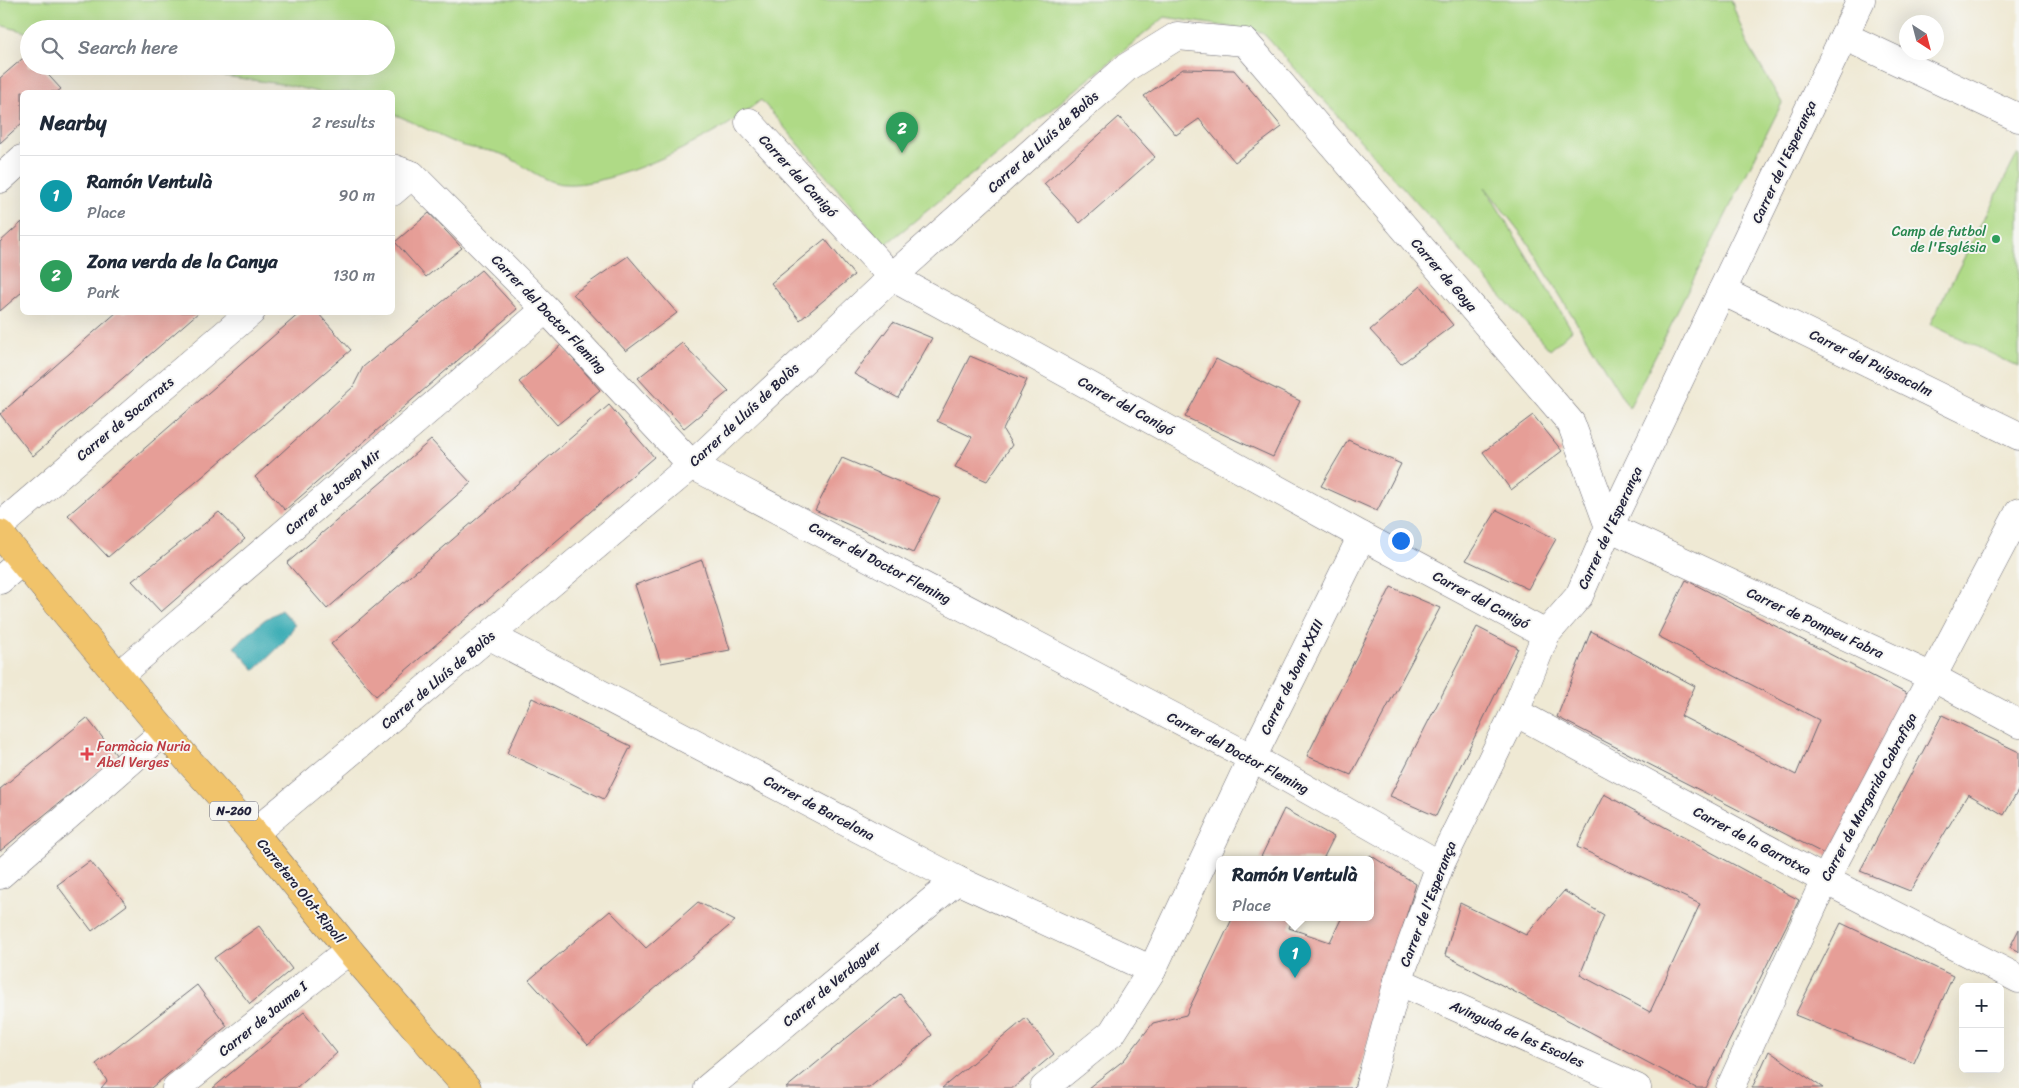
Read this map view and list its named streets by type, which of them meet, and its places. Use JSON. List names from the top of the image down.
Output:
{
  "streets": {
    "main road": ["N-260", "Carretera Olot-Ripoll"],
    "street": [
      "Carrer de Lluís de Bolòs",
      "Carrer de l'Esperança",
      "Carrer del Canigó",
      "Carrer de Goya",
      "Carrer del Doctor Fleming",
      "Carrer del Puigsacalm",
      "Carrer de Socarrats",
      "Carrer de Josep Mir",
      "Carrer de Pompeu Fabra",
      "Carrer de Joan XXIII",
      "Carrer de Margarida Cabrafiga",
      "Carrer de Barcelona",
      "Carrer de la Garrotxa",
      "Carrer de Verdaguer",
      "Carrer de Jaume I",
      "Avinguda de les Escoles"
    ]
  },
  "crossings": [
    ["Carrer de Lluís de Bolòs", "Carrer del Canigó"],
    ["Carrer de Lluís de Bolòs", "Carrer de Goya"],
    ["Carrer de Lluís de Bolòs", "Carrer del Doctor Fleming"],
    ["Carrer de Lluís de Bolòs", "Carrer de Barcelona"],
    ["Carrer de Lluís de Bolòs", "Carretera Olot-Ripoll"],
    ["Carrer de l'Esperança", "Carrer del Canigó"],
    ["Carrer de l'Esperança", "Carrer de Goya"],
    ["Carrer de l'Esperança", "Carrer del Doctor Fleming"],
    ["Carrer de l'Esperança", "Carrer del Puigsacalm"],
    ["Carrer de l'Esperança", "Carrer de Pompeu Fabra"],
    ["Carrer de l'Esperança", "Carrer de la Garrotxa"],
    ["Carrer de l'Esperança", "Avinguda de les Escoles"],
    ["Carrer del Canigó", "Carrer de Joan XXIII"],
    ["Carrer de Goya", "Carrer de Pompeu Fabra"],
    ["Carrer del Doctor Fleming", "Carrer de Josep Mir"],
    ["Carrer del Doctor Fleming", "Carrer de Joan XXIII"],
    ["Carrer de Josep Mir", "Carretera Olot-Ripoll"],
    ["Carrer de Pompeu Fabra", "Carrer de Margarida Cabrafiga"],
    ["Carrer de Joan XXIII", "Carrer de Barcelona"],
    ["Carrer de Margarida Cabrafiga", "Carrer de la Garrotxa"],
    ["Carrer de Barcelona", "Carrer de Verdaguer"],
    ["Carretera Olot-Ripoll", "Carrer de Jaume I"]
  ],
  "places": {
    "other": ["Camp de futbol de l'Església"],
    "health": ["Farmàcia Nuria Abel Verges"]
  },
  "north": "bottom right",
  "page": {
    "search": "Search here",
    "heading": ["Nearby", "2 results"],
    "pins": ["2", "1"],
    "list": [
      {
        "mark": "1",
        "name": "Ramón Ventulà",
        "note": "Place",
        "value": "90 m"
      },
      {
        "mark": "2",
        "name": "Zona verda de la Canya",
        "note": "Park",
        "value": "130 m"
      }
    ],
    "popup": ["Ramón Ventulà", "Place"],
    "map_buttons": ["+", "−"]
  }
}
